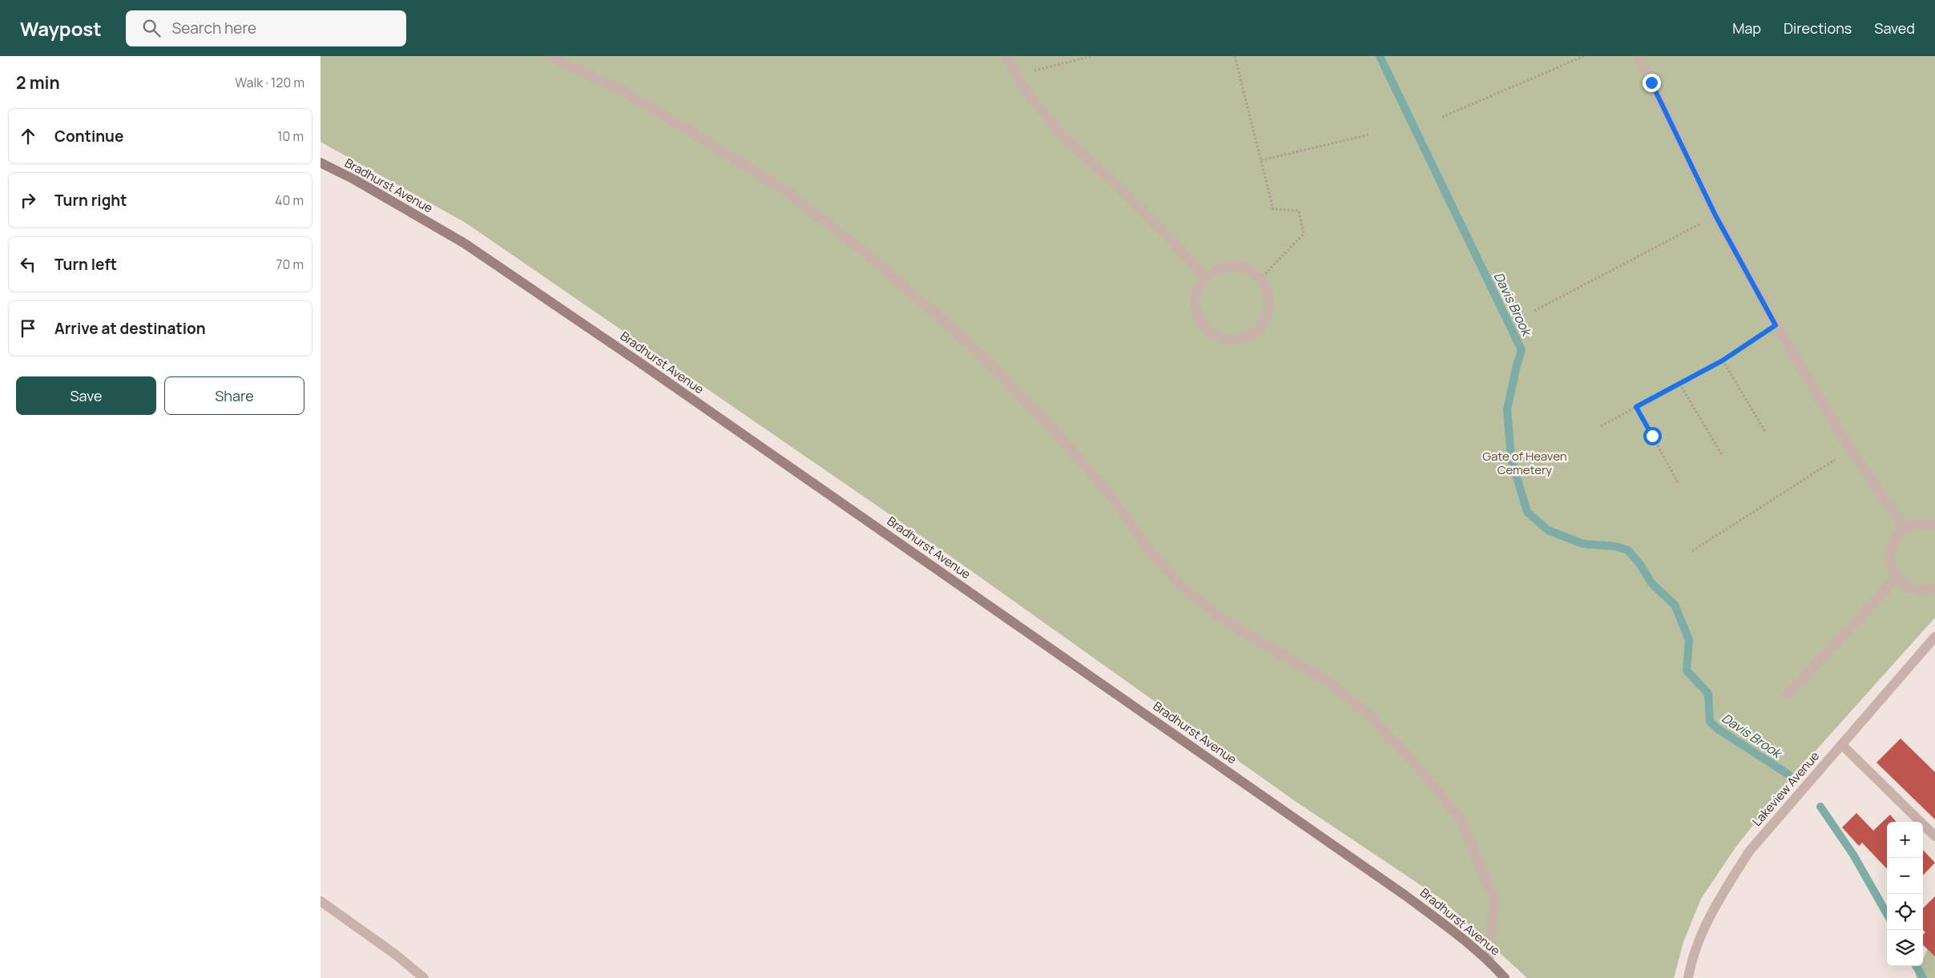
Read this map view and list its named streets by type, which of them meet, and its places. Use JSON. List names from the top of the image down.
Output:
{
  "streets": {
    "main road": ["Bradhurst Avenue"],
    "street": ["Lakeview Avenue"]
  },
  "water": ["Davis Brook"],
  "parks": ["Gate of Heaven Cemetery"],
  "page": {
    "header": "Waypost",
    "search": "Search here",
    "nav": ["Map", "Directions", "Saved"],
    "heading": ["2 min", "Walk · 120 m"],
    "list": [
      ["Continue", "10 m"],
      ["Turn right", "40 m"],
      ["Turn left", "70 m"],
      "Arrive at destination"
    ],
    "buttons": ["Save", "Share"],
    "map_buttons": ["+", "−"]
  }
}
